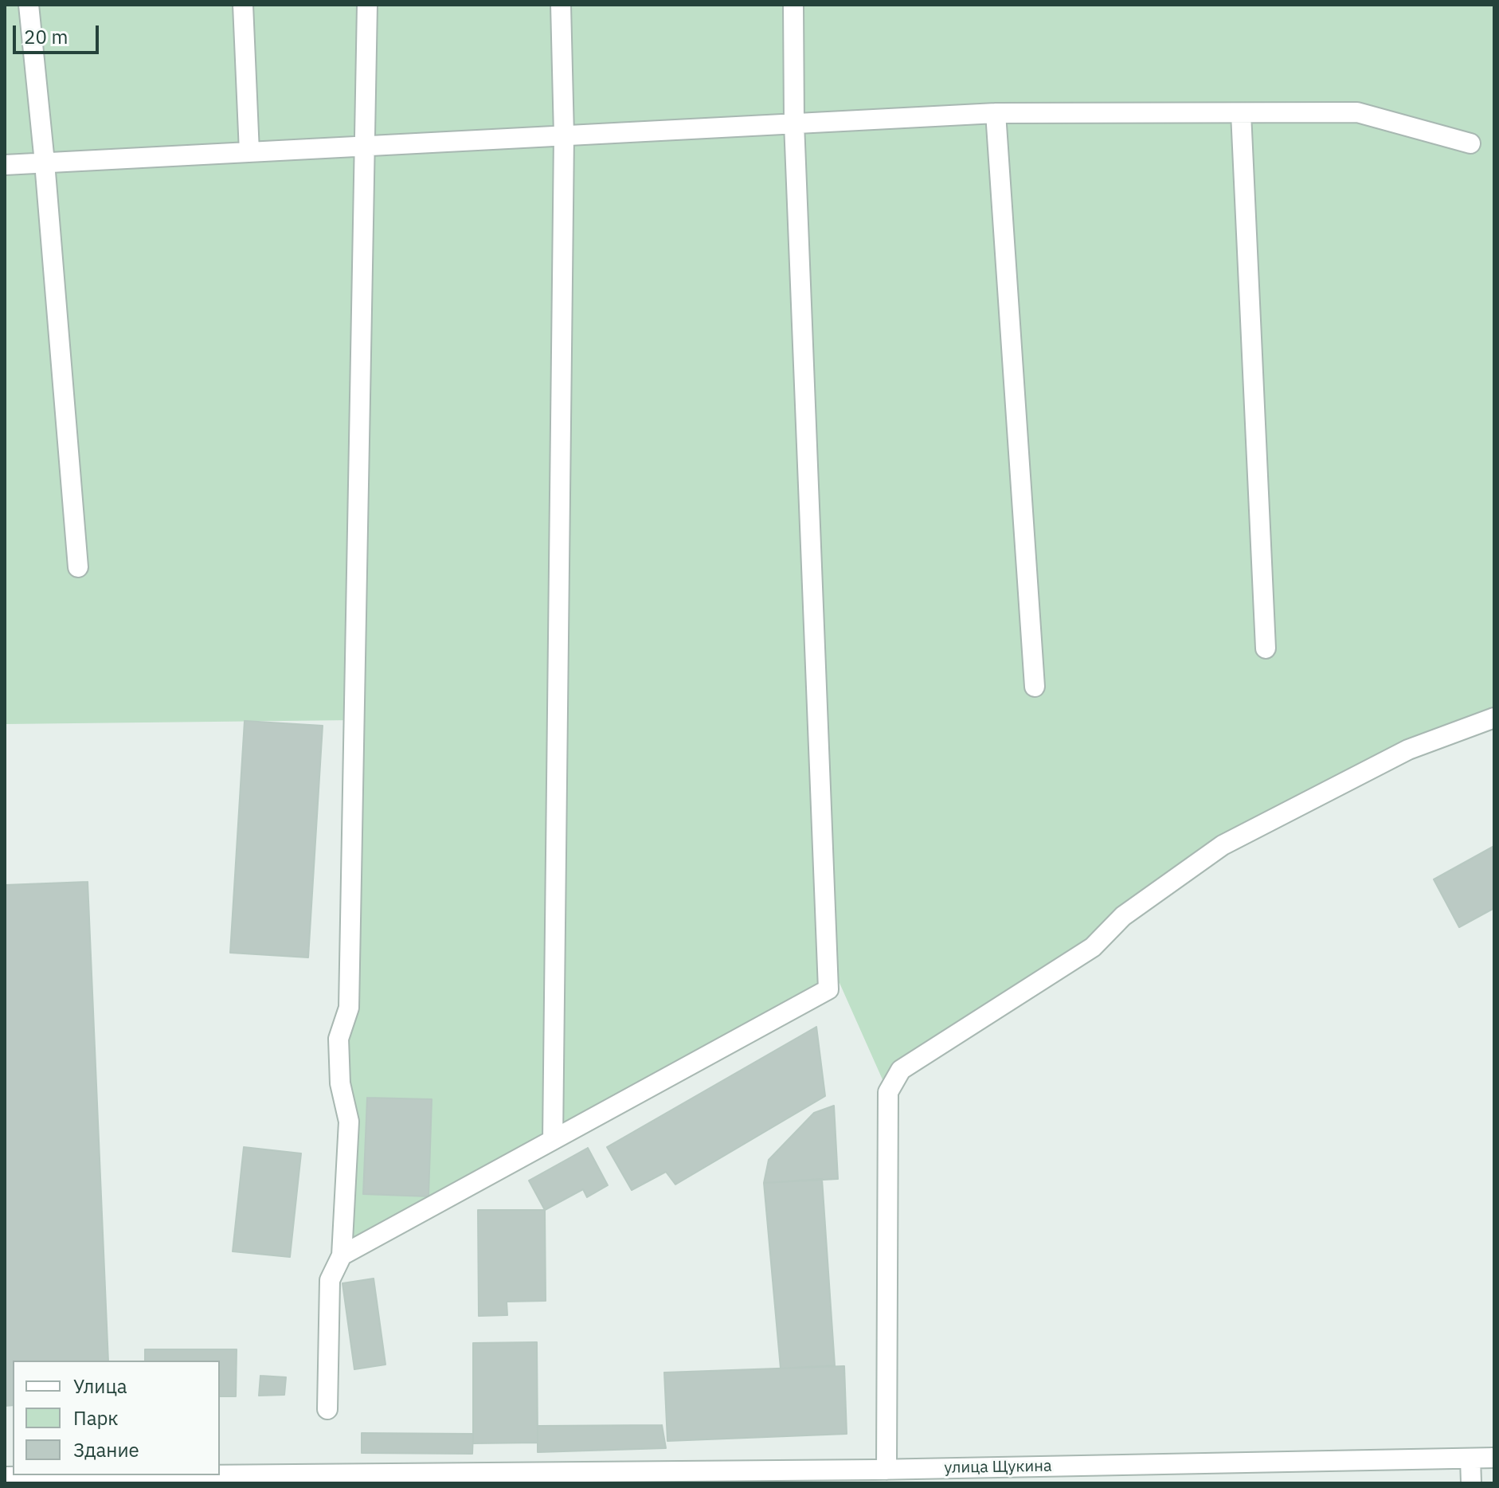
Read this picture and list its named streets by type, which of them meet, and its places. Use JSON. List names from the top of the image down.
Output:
{
  "streets": {
    "street": ["улица Щукина"]
  },
  "legend": ["Улица", "Парк", "Здание"],
  "scale_bar": "20 m"
}
